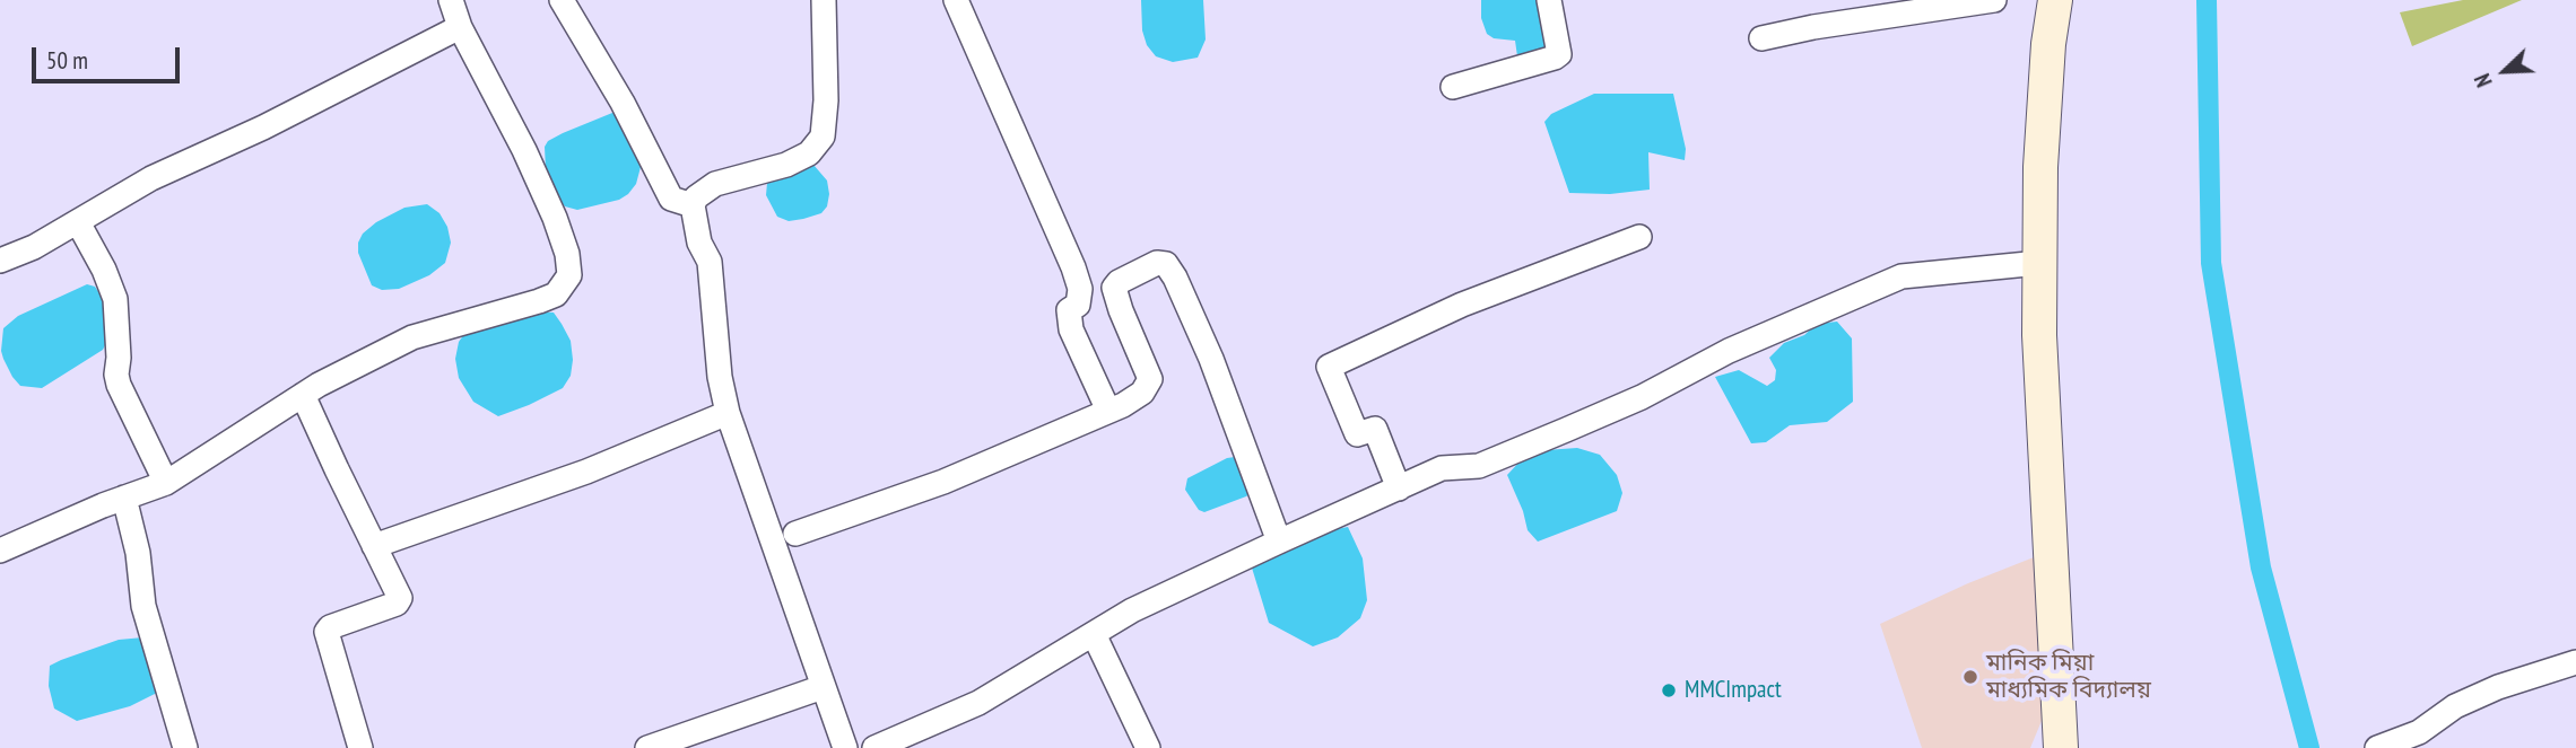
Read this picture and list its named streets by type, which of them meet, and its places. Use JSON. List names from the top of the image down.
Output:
{
  "places": ["মানিক মিয়া মাধ্যমিক বিদ্যালয়", "MMCImpact"],
  "scale_bar": "50 m",
  "north": "bottom left"
}
